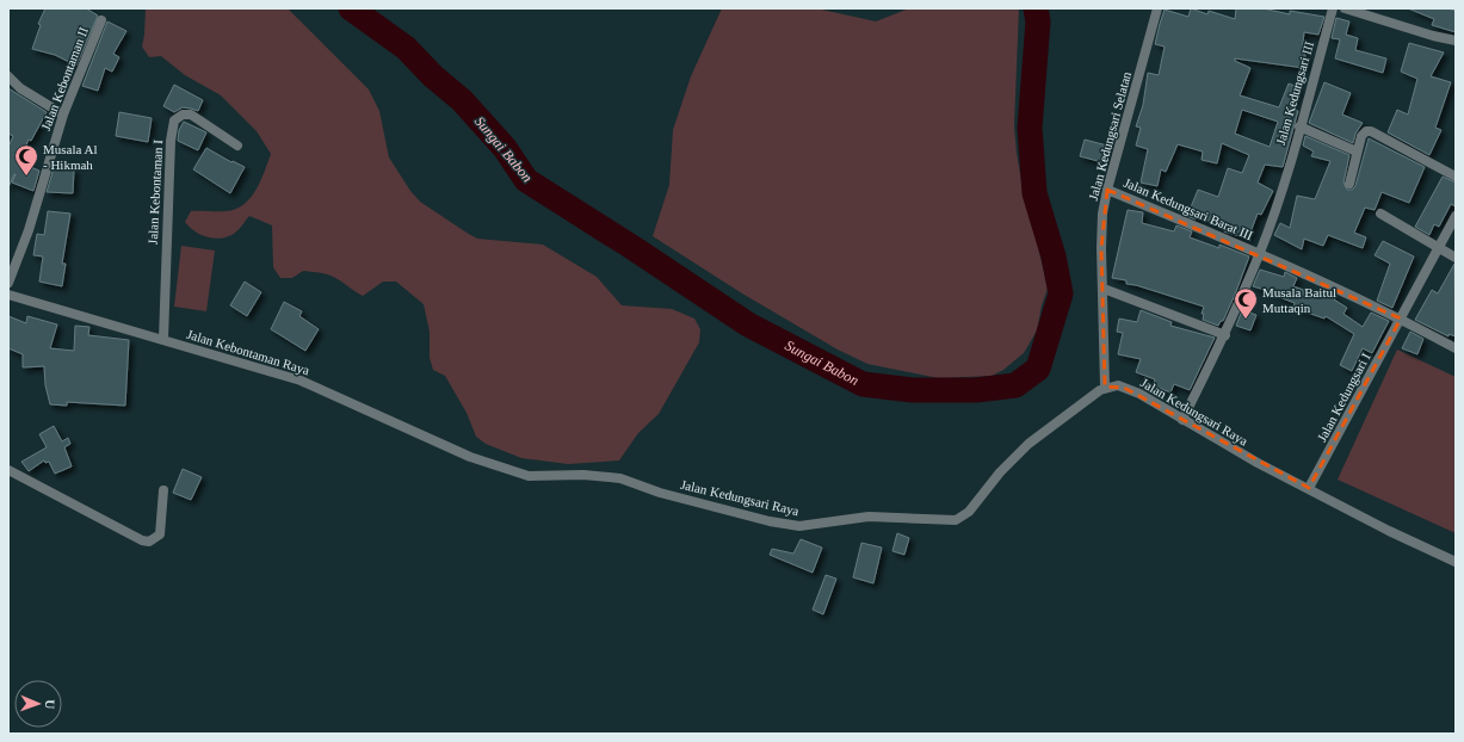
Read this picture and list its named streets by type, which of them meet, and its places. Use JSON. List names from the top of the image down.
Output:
{
  "streets": {
    "street": [
      "Jalan Kebontaman II",
      "Jalan Kedungsari III",
      "Jalan Kedungsari Selatan",
      "Jalan Kebontaman I",
      "Jalan Kedungsari Barat III",
      "Jalan Kebontaman Raya",
      "Jalan Kedungsari I",
      "Jalan Kedungsari Raya"
    ]
  },
  "crossings": [
    ["Jalan Kedungsari III", "Jalan Kedungsari Barat III"],
    ["Jalan Kedungsari III", "Jalan Kedungsari Raya"],
    ["Jalan Kedungsari Selatan", "Jalan Kedungsari Barat III"],
    ["Jalan Kedungsari Selatan", "Jalan Kedungsari Raya"],
    ["Jalan Kebontaman I", "Jalan Kebontaman Raya"],
    ["Jalan Kedungsari Barat III", "Jalan Kedungsari I"],
    ["Jalan Kebontaman Raya", "Jalan Kedungsari Raya"],
    ["Jalan Kedungsari I", "Jalan Kedungsari Raya"]
  ],
  "water": ["Sungai Babon"],
  "places": {
    "mosque": ["Musala Al - Hikmah", "Musala Baitul Muttaqin"]
  },
  "north": "right"
}
